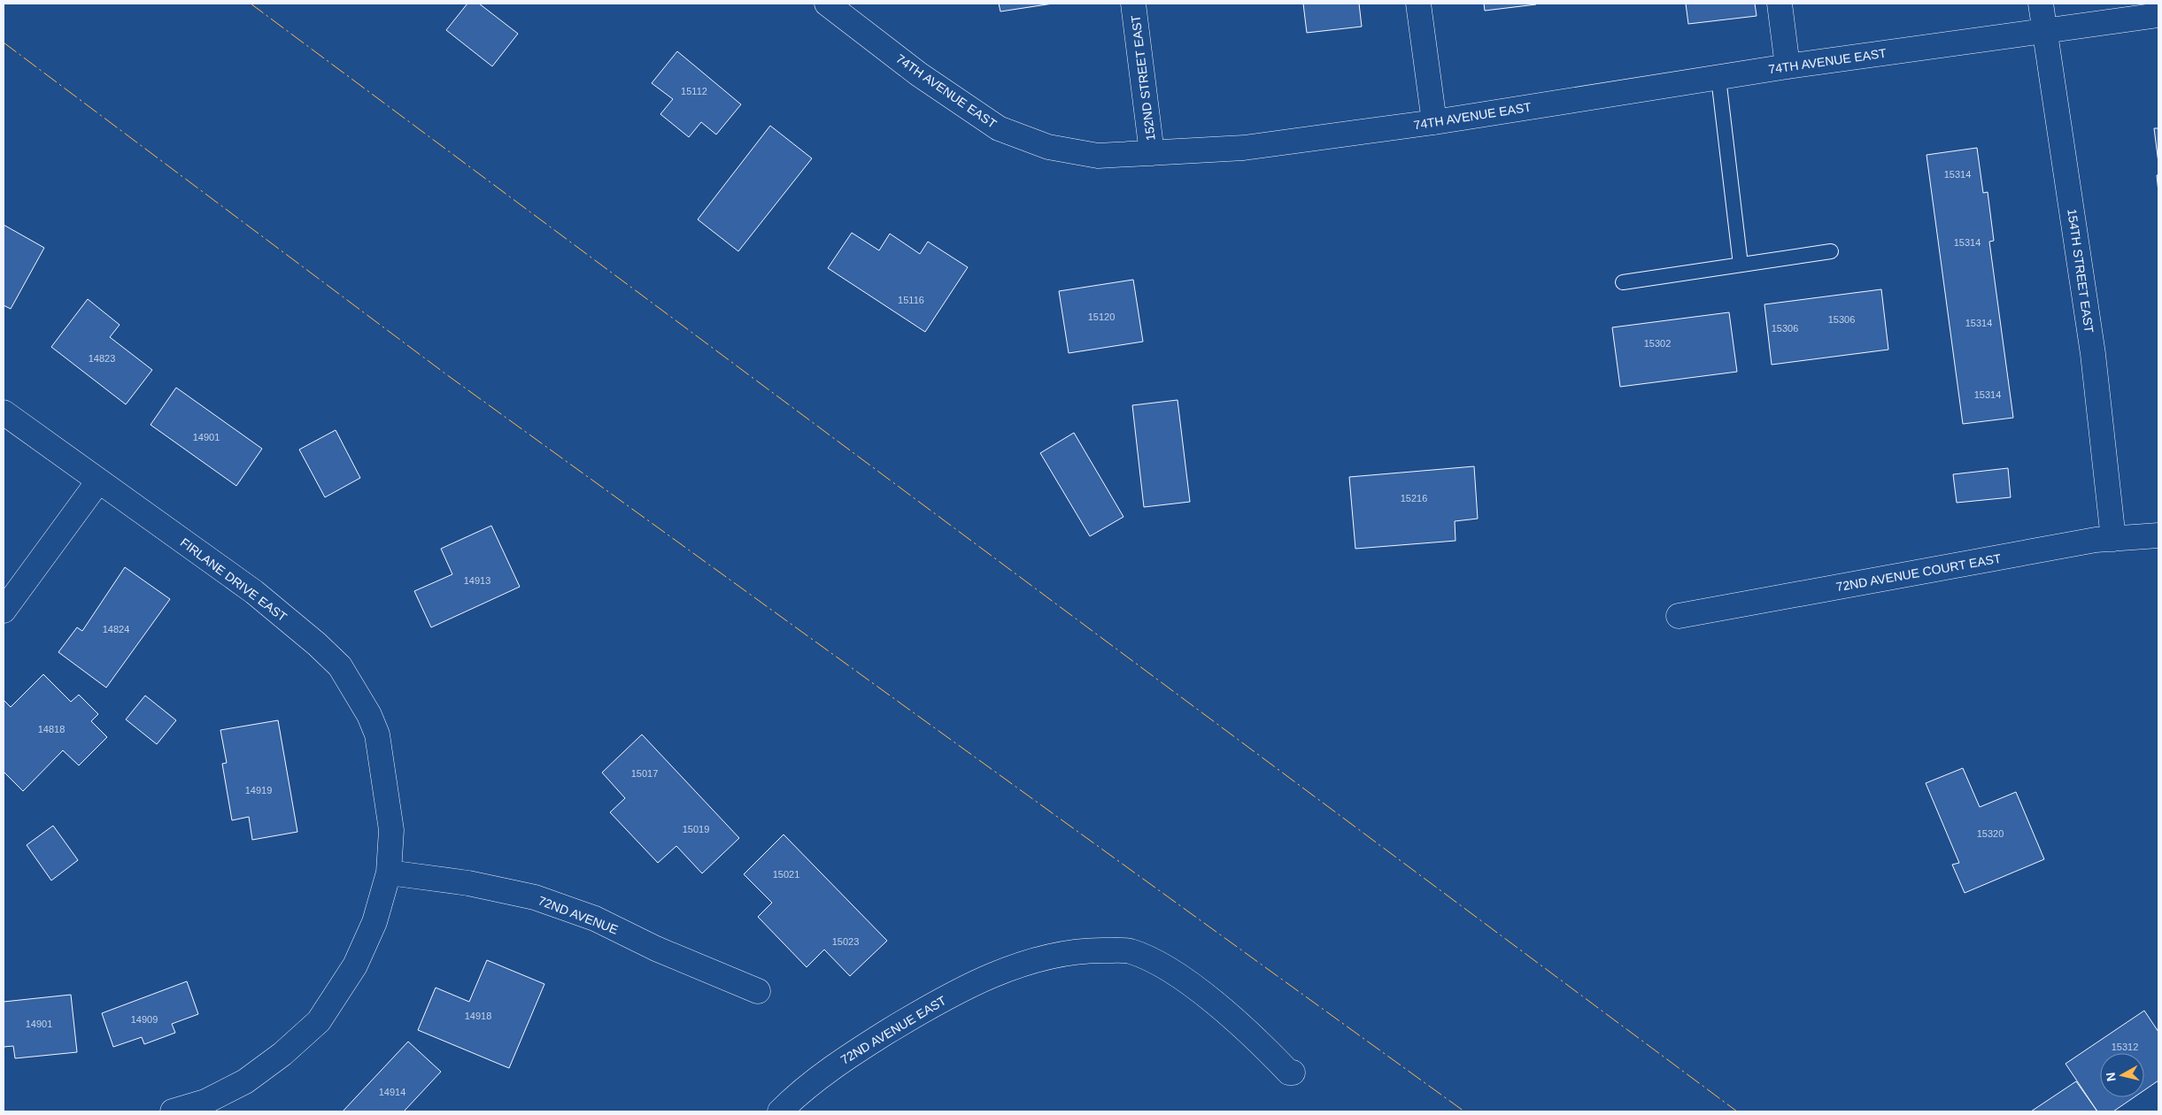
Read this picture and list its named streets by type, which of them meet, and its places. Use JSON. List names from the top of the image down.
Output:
{
  "streets": {
    "street": [
      "74TH AVENUE EAST",
      "152ND STREET EAST",
      "154TH STREET EAST",
      "72ND AVENUE COURT EAST",
      "FIRLANE DRIVE EAST",
      "72ND AVENUE",
      "72ND AVENUE EAST"
    ]
  },
  "crossings": [
    ["74TH AVENUE EAST", "152ND STREET EAST"],
    ["74TH AVENUE EAST", "154TH STREET EAST"],
    ["154TH STREET EAST", "72ND AVENUE COURT EAST"],
    ["FIRLANE DRIVE EAST", "72ND AVENUE"]
  ],
  "house_numbers": [
    "15112",
    "15314",
    "15314",
    "15116",
    "15120",
    "15306",
    "15314",
    "15306",
    "15302",
    "14823",
    "15314",
    "14901",
    "15216",
    "14913",
    "14824",
    "14818",
    "15017",
    "14919",
    "15019",
    "15320",
    "15021",
    "15023",
    "14918",
    "14909",
    "14901",
    "15312",
    "14914"
  ],
  "north": "left"
}
